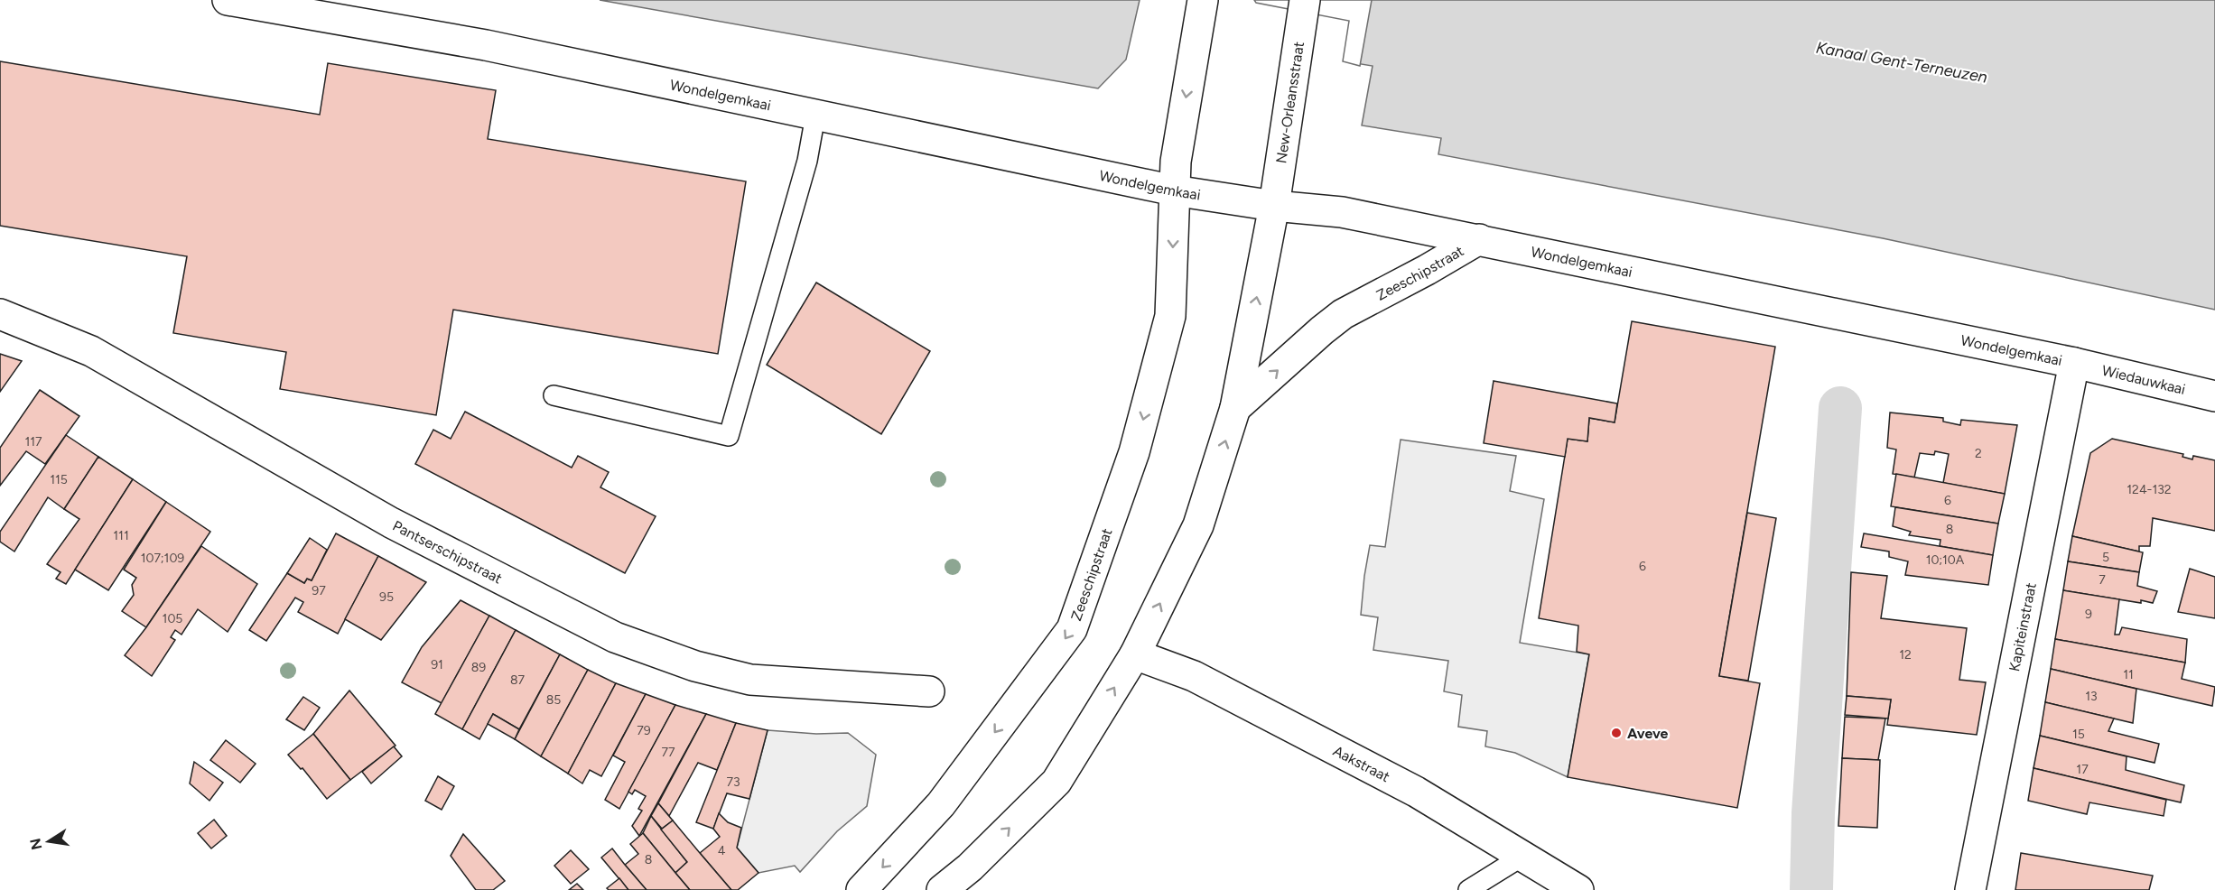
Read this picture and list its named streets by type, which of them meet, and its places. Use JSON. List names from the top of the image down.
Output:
{
  "streets": {
    "main road": [
      "Wondelgemkaai",
      "New-Orleansstraat",
      "Zeeschipstraat",
      "Wiedauwkaai",
      "Pantserschipstraat",
      "Kapiteinstraat",
      "Aakstraat"
    ]
  },
  "crossings": [
    ["Wondelgemkaai", "New-Orleansstraat"],
    ["Wondelgemkaai", "Zeeschipstraat"],
    ["Wondelgemkaai", "Wiedauwkaai"],
    ["Wondelgemkaai", "Kapiteinstraat"],
    ["Wiedauwkaai", "Kapiteinstraat"]
  ],
  "water": ["Kanaal Gent-Terneuzen"],
  "places": ["Aveve"],
  "house_numbers": [
    "117",
    "2",
    "115",
    "124-132",
    "6",
    "8",
    "111",
    "5",
    "107;109",
    "10;10A",
    "6",
    "7",
    "97",
    "95",
    "9",
    "105",
    "12",
    "91",
    "89",
    "11",
    "87",
    "13",
    "85",
    "79",
    "15",
    "77",
    "17",
    "73",
    "4",
    "8"
  ],
  "north": "left"
}
